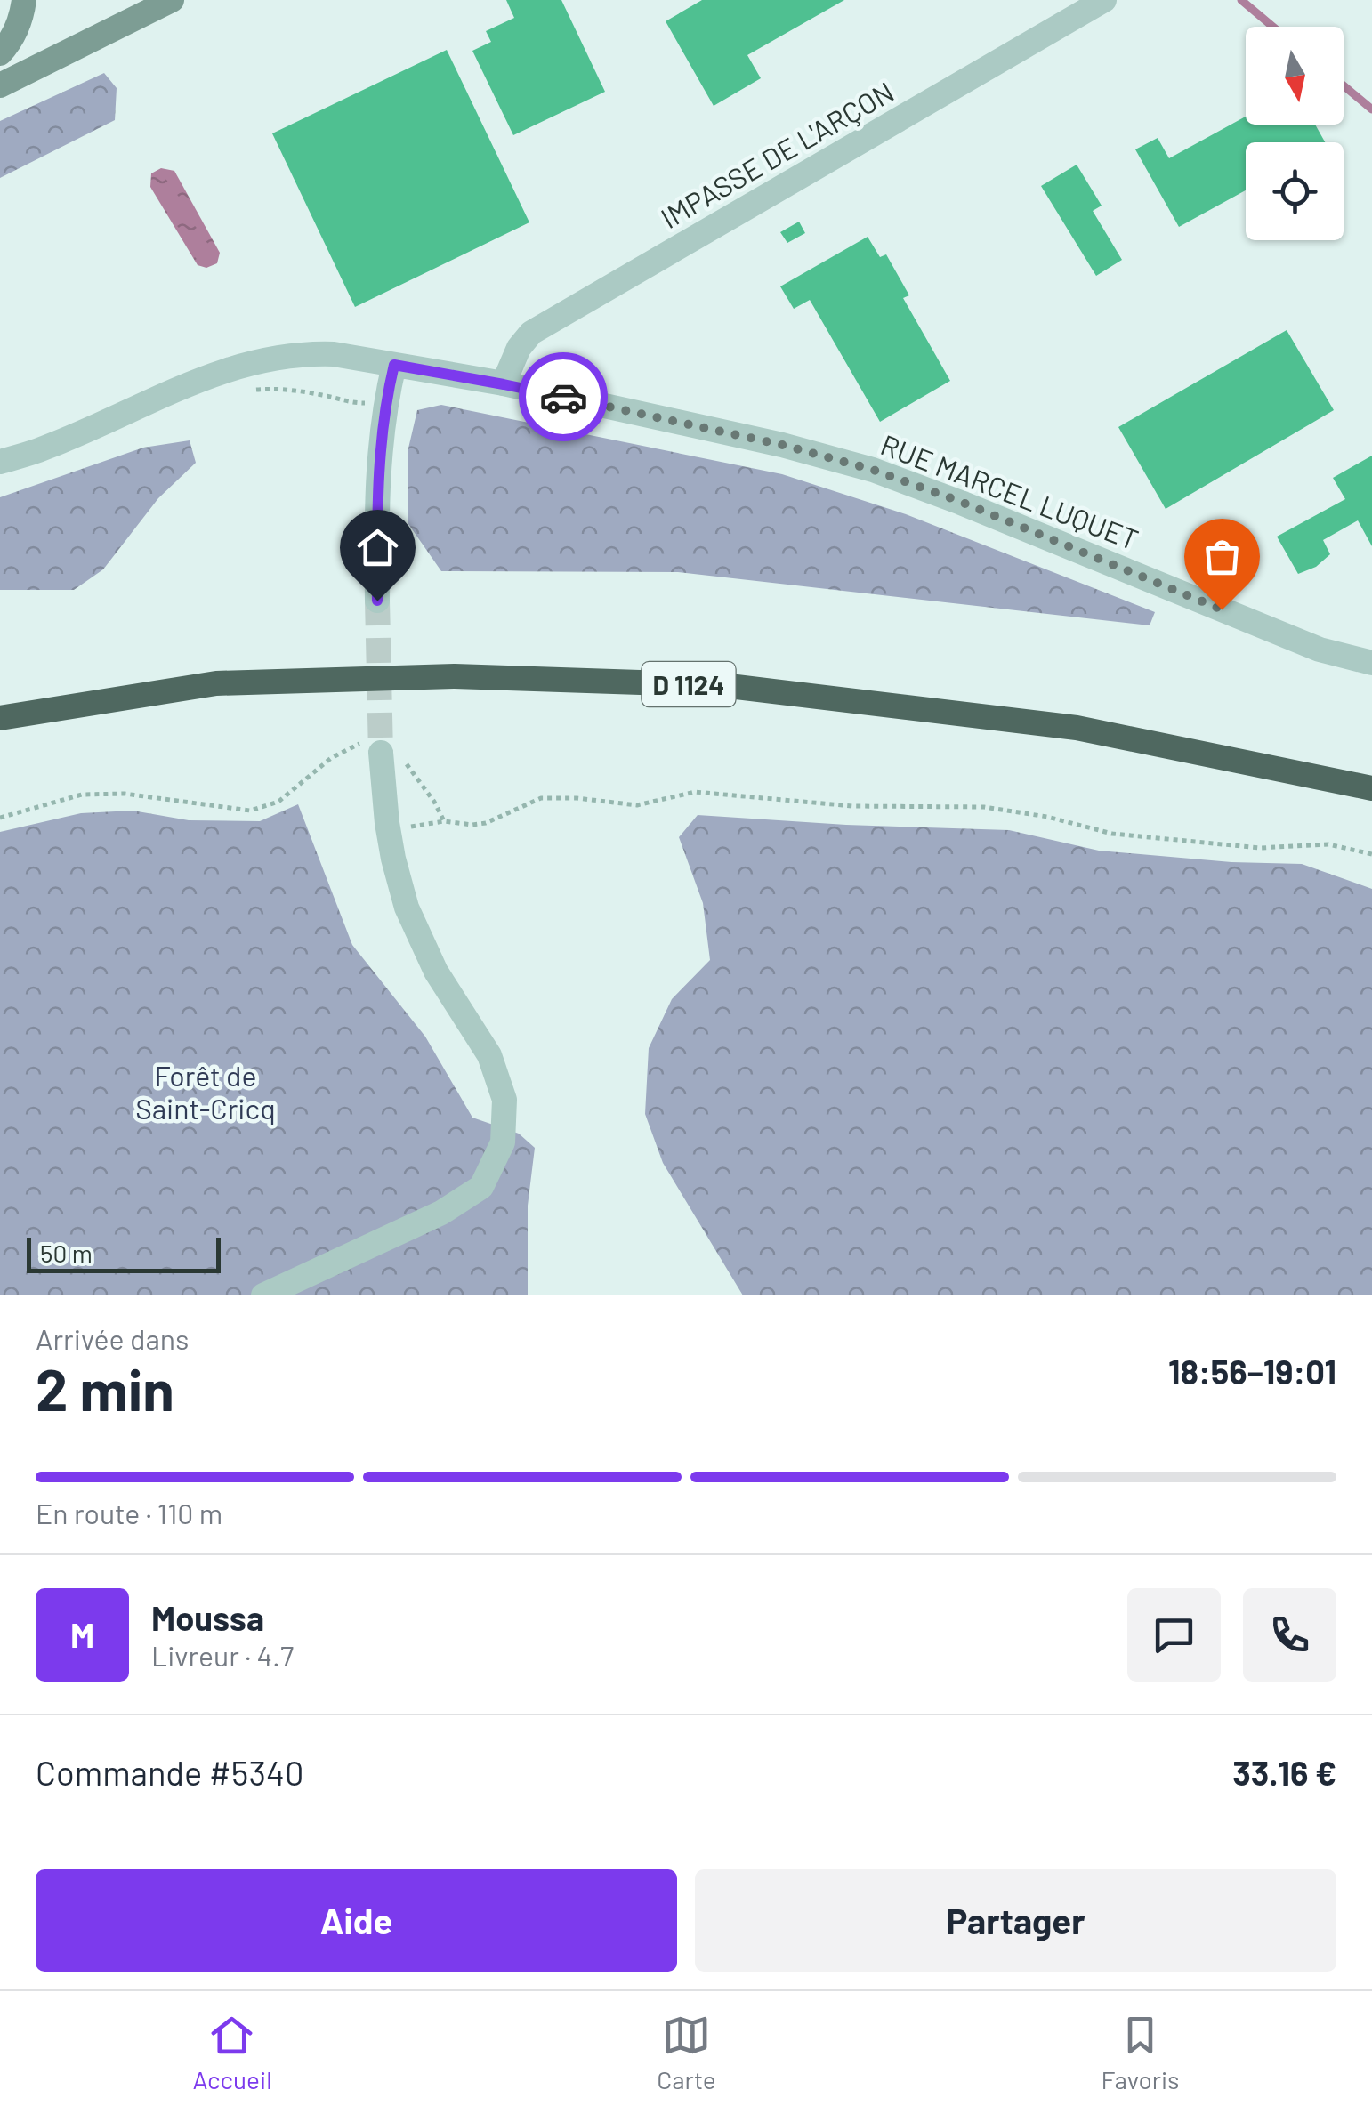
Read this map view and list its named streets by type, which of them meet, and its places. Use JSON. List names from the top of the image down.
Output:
{
  "streets": {
    "highway": ["D 1124"],
    "street": ["IMPASSE DE L'ARÇON", "RUE MARCEL LUQUET"]
  },
  "crossings": [
    ["IMPASSE DE L'ARÇON", "RUE MARCEL LUQUET"]
  ],
  "parks": ["Forêt de Saint-Cricq"],
  "scale_bar": "50 m",
  "north": "bottom",
  "page": {
    "scale": "50 m",
    "heading": ["2 min", "Arrivée dans", "18:56–19:01"],
    "panel": [
      "Moussa",
      "Livreur · 4.7",
      "Commande #5340",
      "33.16 €"
    ],
    "bar": "En route · 110 m",
    "round": "M",
    "buttons": ["Aide", "Partager"],
    "tabs": ["Accueil", "Carte", "Favoris"]
  }
}
